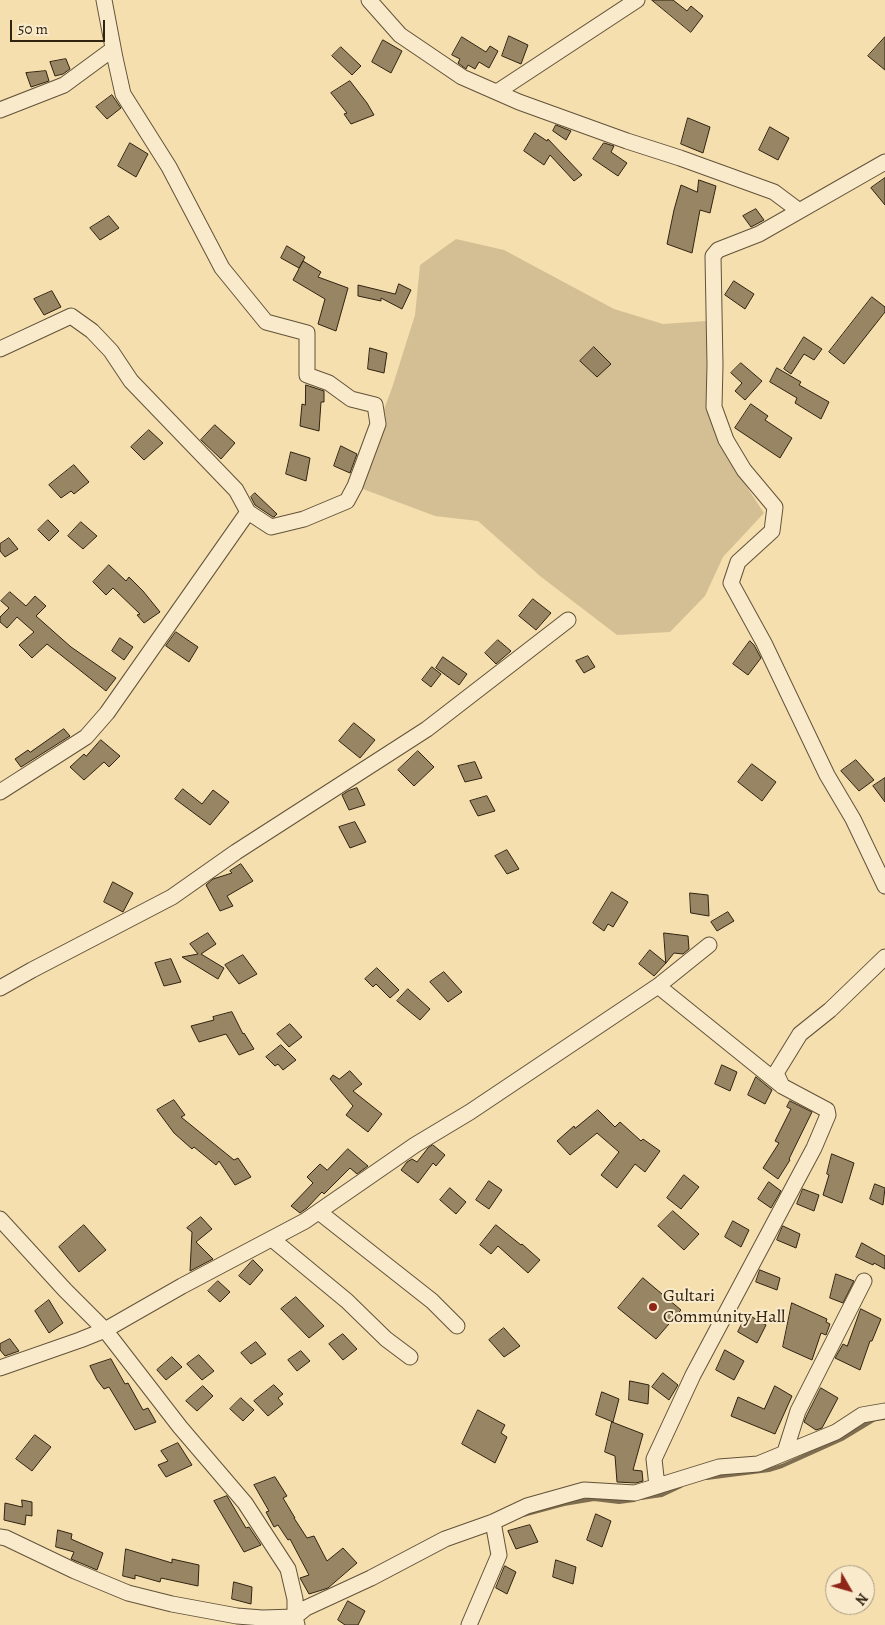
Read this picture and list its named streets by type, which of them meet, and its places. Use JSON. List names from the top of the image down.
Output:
{
  "places": ["Gultari Community Hall"],
  "scale_bar": "50 m",
  "north": "bottom right"
}
